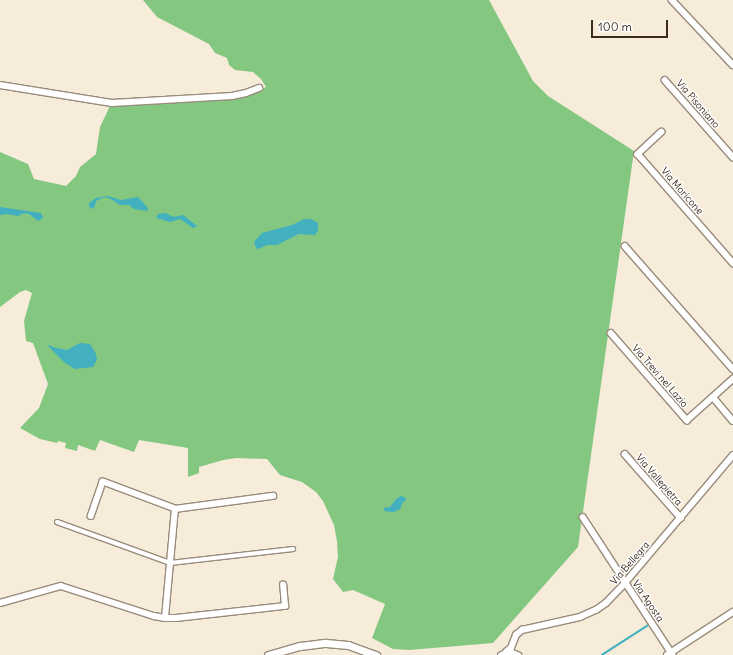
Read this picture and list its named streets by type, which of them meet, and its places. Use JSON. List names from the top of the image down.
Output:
{
  "streets": {
    "street": [
      "Via Pisoniano",
      "Via Moricone",
      "Via Trevi nel Lazio",
      "Via Vallepietra",
      "Via Bellegra",
      "Via Agosta"
    ]
  },
  "crossings": [
    ["Via Vallepietra", "Via Bellegra"],
    ["Via Bellegra", "Via Agosta"]
  ],
  "scale_bar": "100 m"
}
